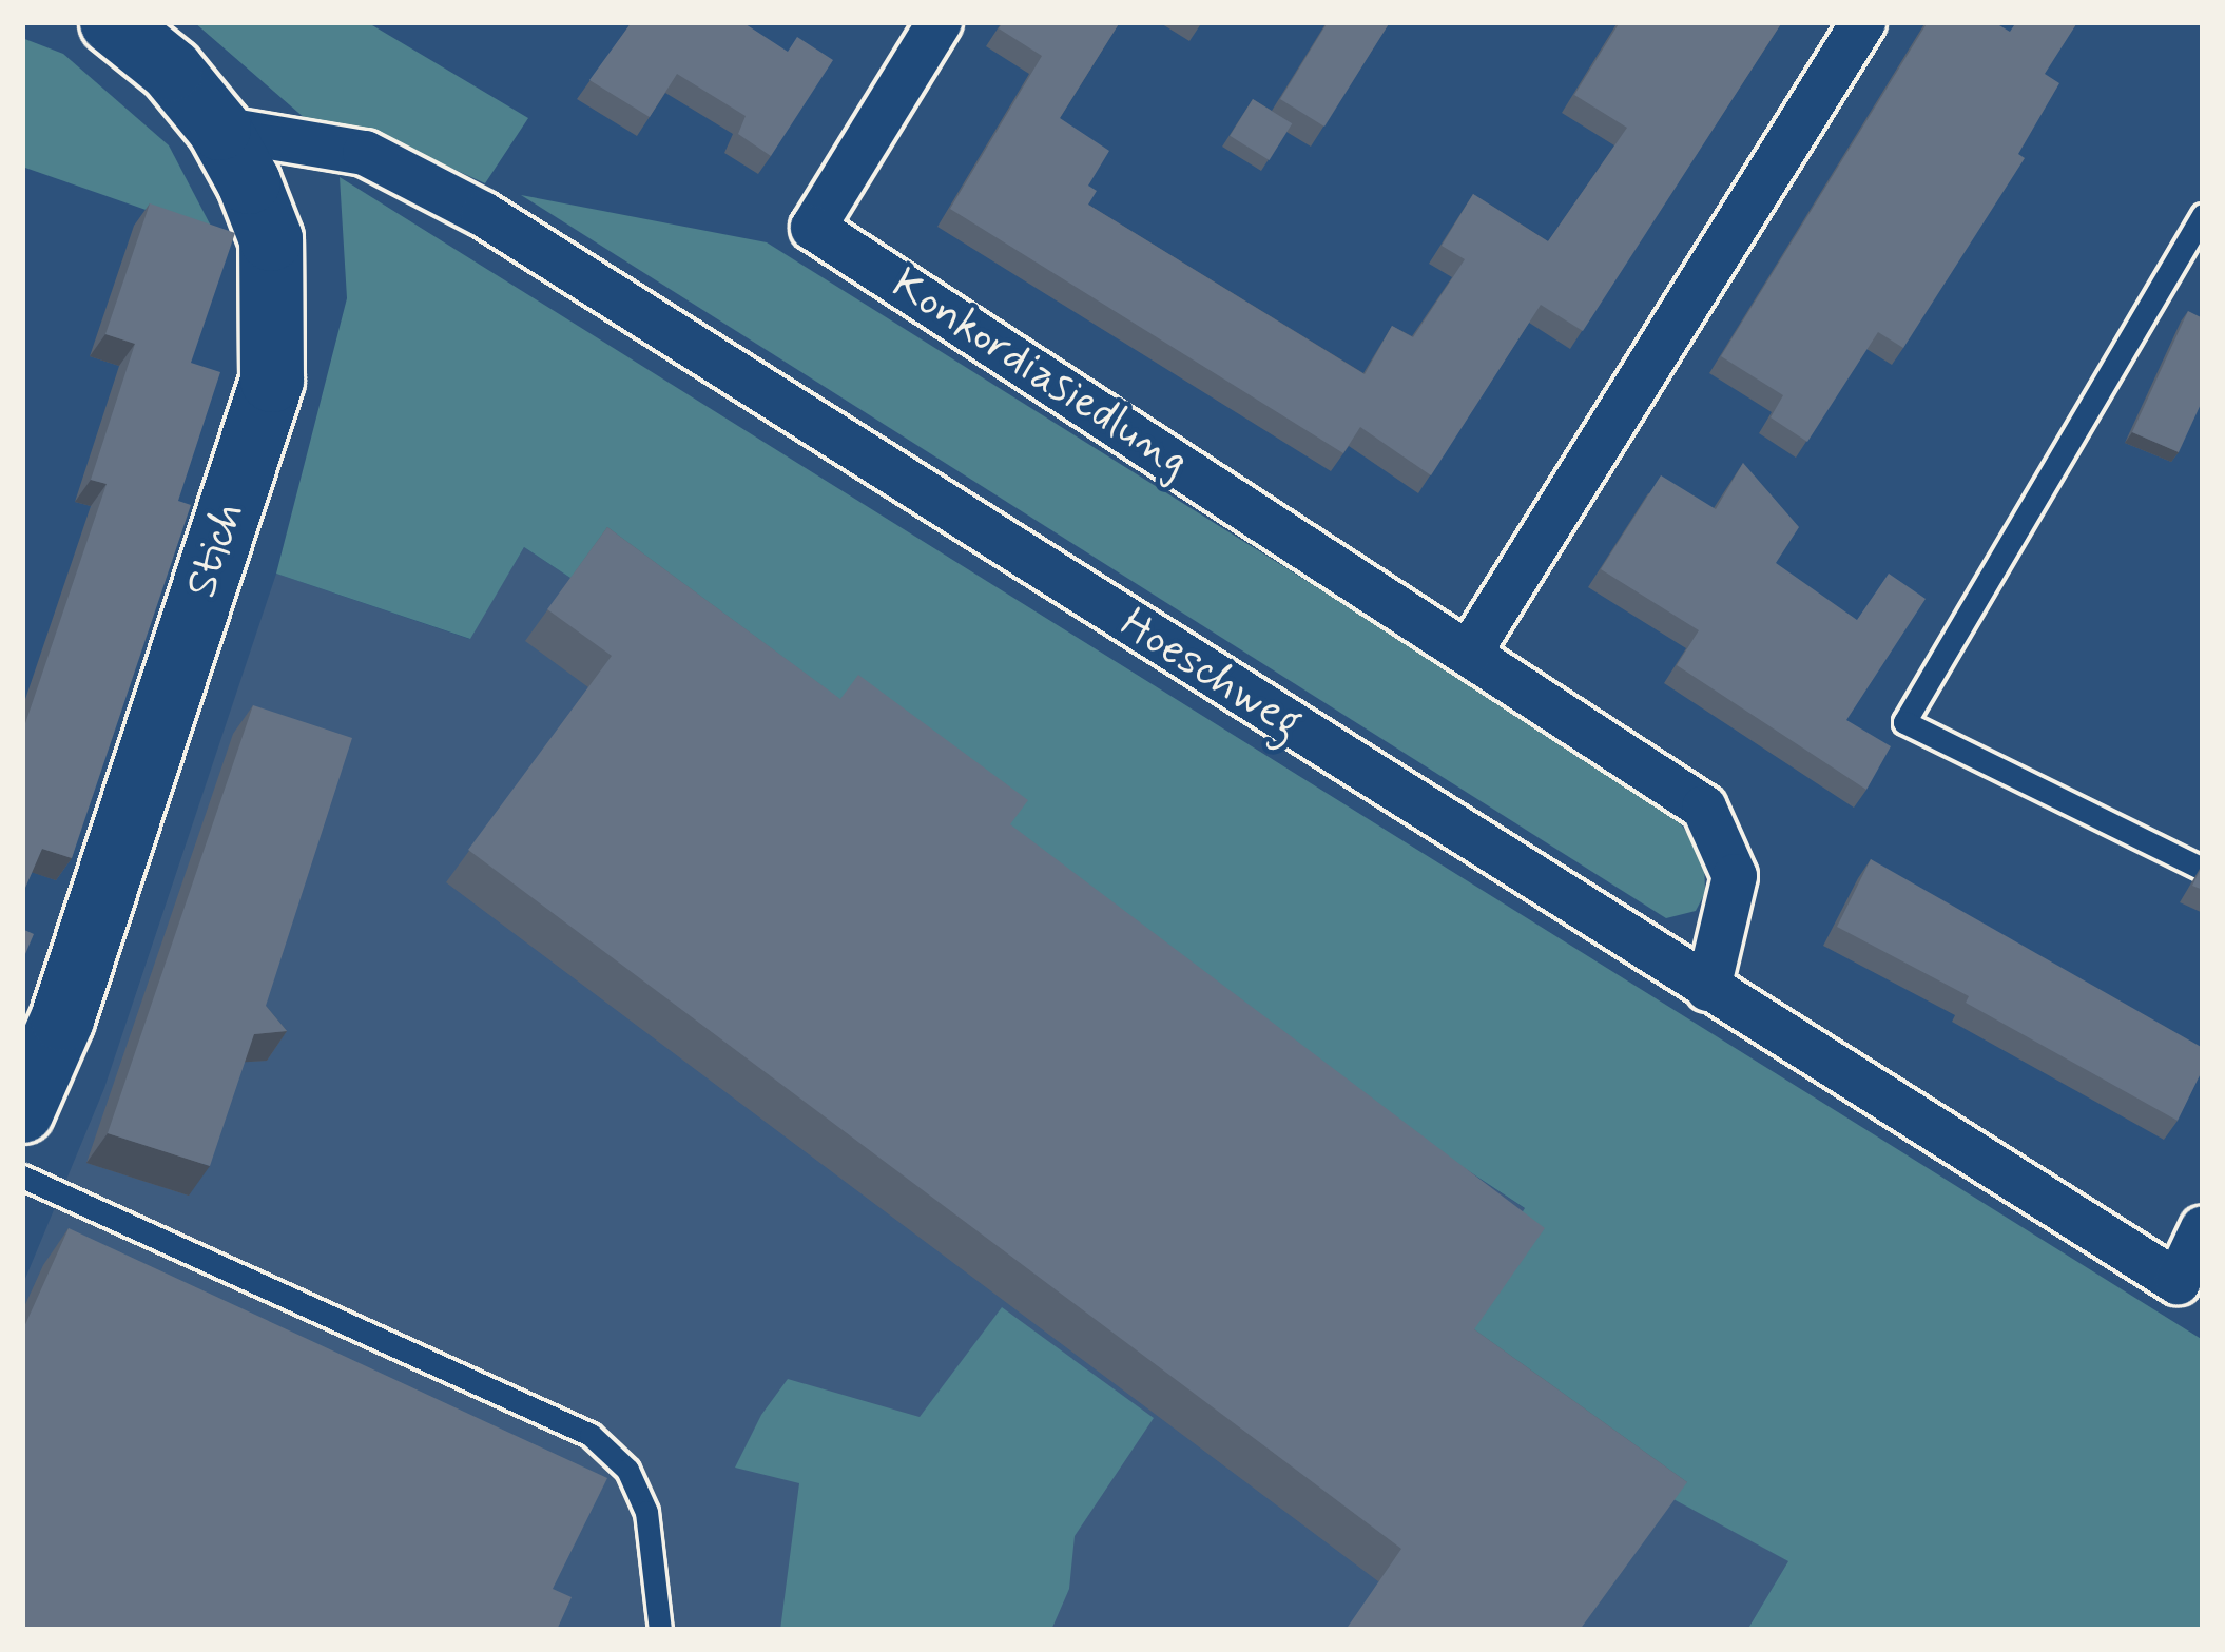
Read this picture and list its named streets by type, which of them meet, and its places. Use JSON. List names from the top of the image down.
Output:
{
  "streets": {
    "main road": ["Stich"],
    "street": ["Konkordiasiedlung", "Hoeschweg"]
  },
  "crossings": [
    ["Konkordiasiedlung", "Hoeschweg"],
    ["Stich", "Hoeschweg"]
  ]
}
